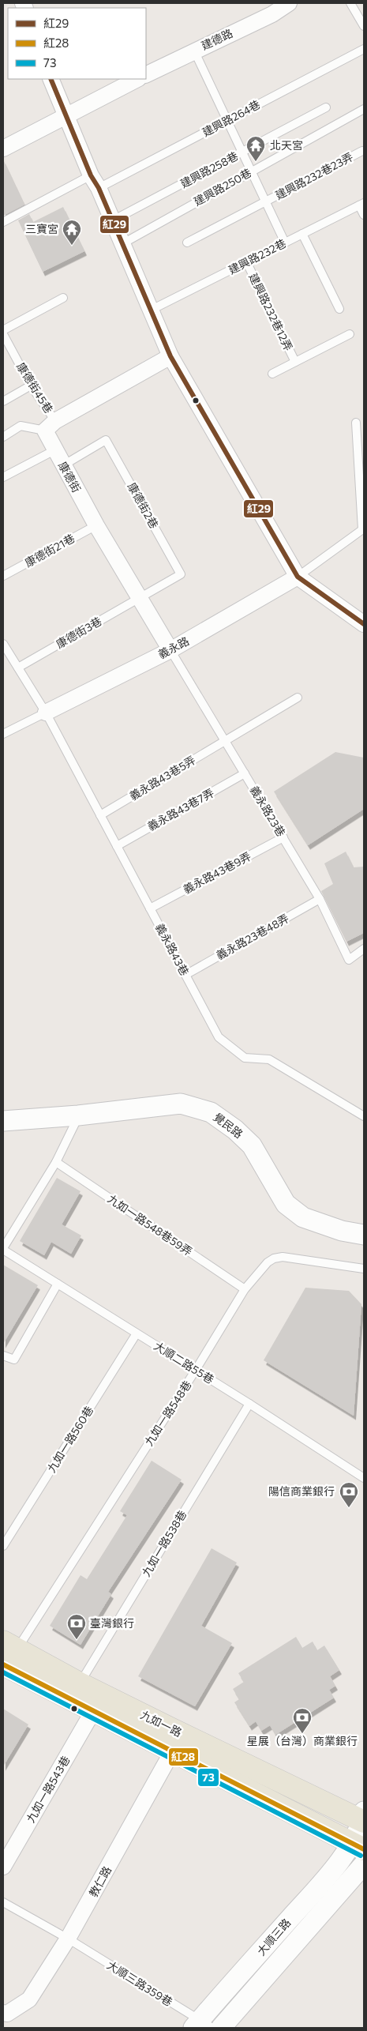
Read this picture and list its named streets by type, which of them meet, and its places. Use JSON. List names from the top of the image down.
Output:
{
  "streets": {
    "main road": ["九如一路"],
    "street": [
      "建德路",
      "康德街",
      "義永路",
      "覺民路",
      "九如一路543巷",
      "教仁路",
      "大順三路"
    ],
    "lane": [
      "建興路264巷",
      "建興路258巷",
      "建興路232巷23弄",
      "建興路250巷",
      "建興路232巷",
      "建興路232巷12弄",
      "康德街45巷",
      "康德街2巷",
      "康德街21巷",
      "康德街3巷",
      "義永路43巷5弄",
      "義永路43巷7弄",
      "義永路23巷",
      "義永路43巷9弄",
      "義永路23巷48弄",
      "義永路43巷",
      "九如一路548巷59弄",
      "大順二路55巷",
      "九如一路548巷",
      "九如一路560巷",
      "九如一路538巷",
      "大順三路359巷"
    ]
  },
  "crossings": [
    ["建德路", "建興路232巷23弄"],
    ["建興路264巷", "建興路232巷23弄"],
    ["建興路258巷", "建興路232巷23弄"],
    ["建興路232巷23弄", "建興路250巷"],
    ["建興路232巷23弄", "建興路232巷"],
    ["建興路232巷", "建興路232巷12弄"],
    ["康德街45巷", "康德街"],
    ["康德街", "康德街2巷"],
    ["康德街", "康德街21巷"],
    ["康德街", "康德街3巷"],
    ["康德街", "義永路"],
    ["康德街", "義永路23巷"],
    ["康德街2巷", "康德街3巷"],
    ["康德街3巷", "義永路43巷"],
    ["義永路", "義永路23巷"],
    ["義永路", "義永路43巷"],
    ["義永路43巷5弄", "義永路23巷"],
    ["義永路43巷5弄", "義永路43巷"],
    ["義永路43巷7弄", "義永路23巷"],
    ["義永路43巷7弄", "義永路43巷"],
    ["義永路23巷", "義永路43巷9弄"],
    ["義永路23巷", "義永路23巷48弄"],
    ["義永路43巷9弄", "義永路43巷"],
    ["義永路23巷48弄", "義永路43巷"],
    ["九如一路548巷59弄", "九如一路548巷"],
    ["大順二路55巷", "九如一路548巷"],
    ["大順二路55巷", "九如一路560巷"],
    ["大順二路55巷", "九如一路538巷"],
    ["九如一路548巷", "九如一路"],
    ["九如一路538巷", "九如一路"],
    ["九如一路", "九如一路543巷"],
    ["九如一路", "教仁路"],
    ["九如一路", "大順三路"],
    ["教仁路", "大順三路359巷"],
    ["大順三路", "大順三路359巷"]
  ],
  "places": {
    "temple": ["北天宮", "三寶宮"],
    "bank": ["陽信商業銀行", "臺灣銀行", "星展（台灣）商業銀行"]
  },
  "lines": ["transit line 紅29", "transit line 紅28", "transit line 73"],
  "legend": ["紅29", "紅28", "73"]
}
